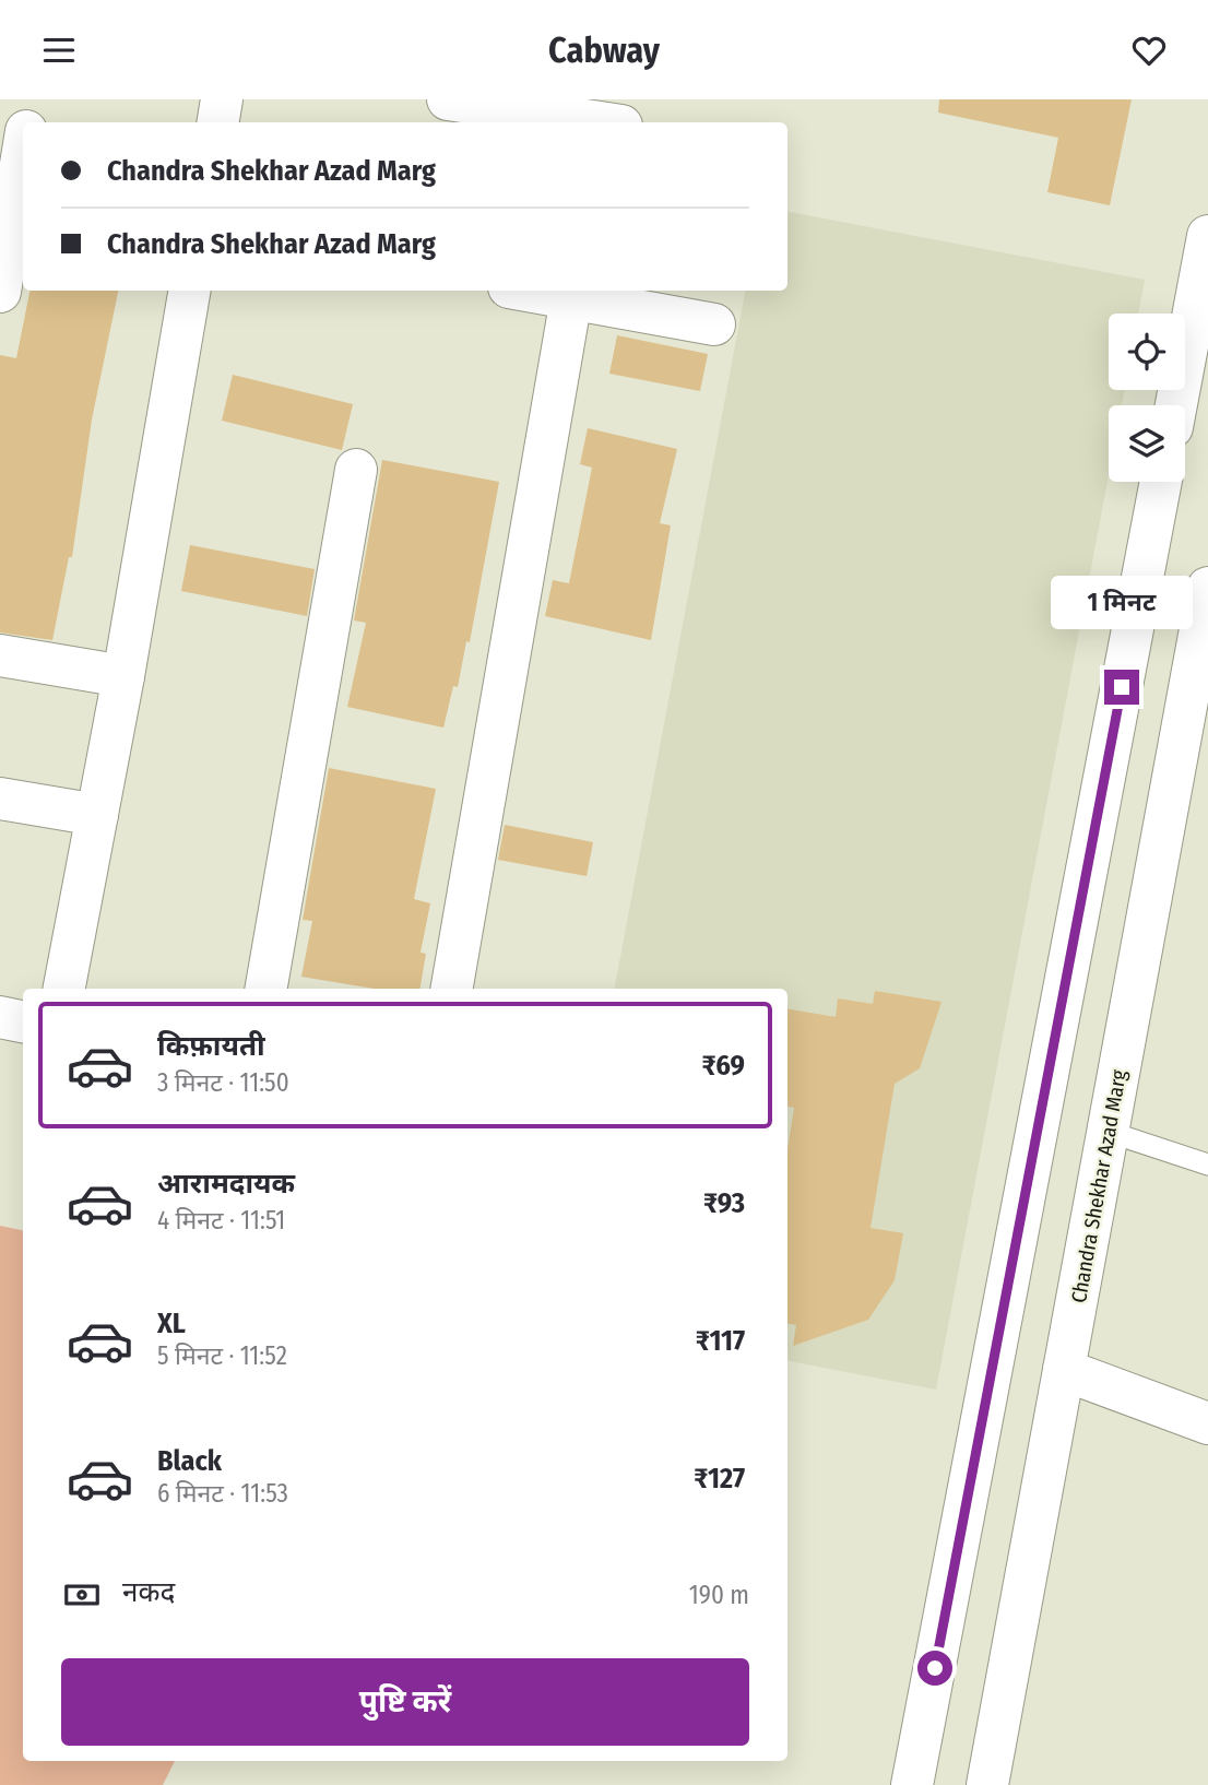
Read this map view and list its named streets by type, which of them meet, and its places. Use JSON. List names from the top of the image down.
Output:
{
  "streets": {
    "street": ["Chandra Shekhar Azad Marg"]
  },
  "page": {
    "header": "Cabway",
    "banner": ["Chandra Shekhar Azad Marg", "Chandra Shekhar Azad Marg"],
    "bubble": "1 मिनट",
    "list": [
      {
        "name": "किफ़ायती",
        "note": "3 मिनट · 11:50",
        "value": "₹69"
      },
      {
        "name": "आरामदायक",
        "note": "4 मिनट · 11:51",
        "value": "₹93"
      },
      {
        "name": "XL",
        "note": "5 मिनट · 11:52",
        "value": "₹117"
      },
      {
        "name": "Black",
        "note": "6 मिनट · 11:53",
        "value": "₹127"
      }
    ],
    "pay": ["नकद", "190 m"],
    "buttons": "पुष्टि करें"
  }
}
